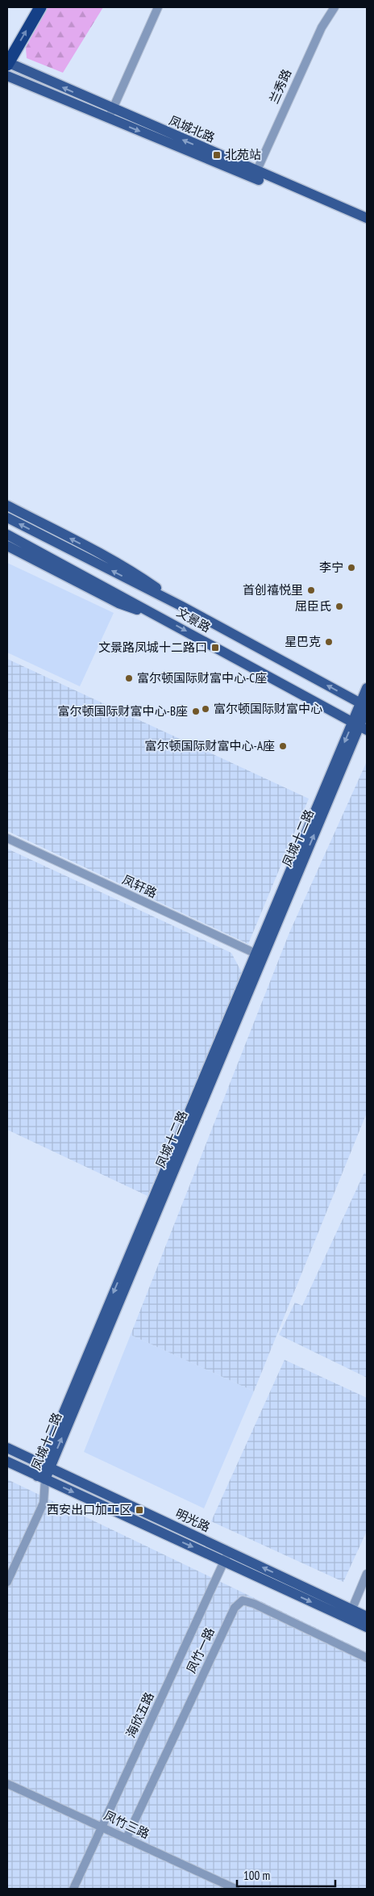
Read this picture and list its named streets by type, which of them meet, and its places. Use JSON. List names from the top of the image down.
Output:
{
  "streets": {
    "main road": [
      "凤城北路",
      "文景路",
      "凤城十二路",
      "明光路"
    ],
    "street": [
      "兰秀路",
      "凤轩路",
      "凤竹一路",
      "海欣五路",
      "凤竹三路"
    ]
  },
  "crossings": [
    ["兰秀路", "凤城北路"],
    ["文景路", "凤城十二路"],
    ["凤城十二路", "凤轩路"],
    ["凤城十二路", "明光路"],
    ["明光路", "海欣五路"],
    ["凤竹一路", "凤竹三路"],
    ["海欣五路", "凤竹三路"]
  ],
  "places": {
    "transit": ["北苑站", "文景路凤城十二路口", "西安出口加工区"],
    "other": [
      "李宁",
      "首创禧悦里",
      "屈臣氏",
      "星巴克",
      "富尔顿国际财富中心-C座",
      "富尔顿国际财富中心",
      "富尔顿国际财富中心-B座",
      "富尔顿国际财富中心-A座"
    ]
  },
  "scale_bar": "100 m"
}
